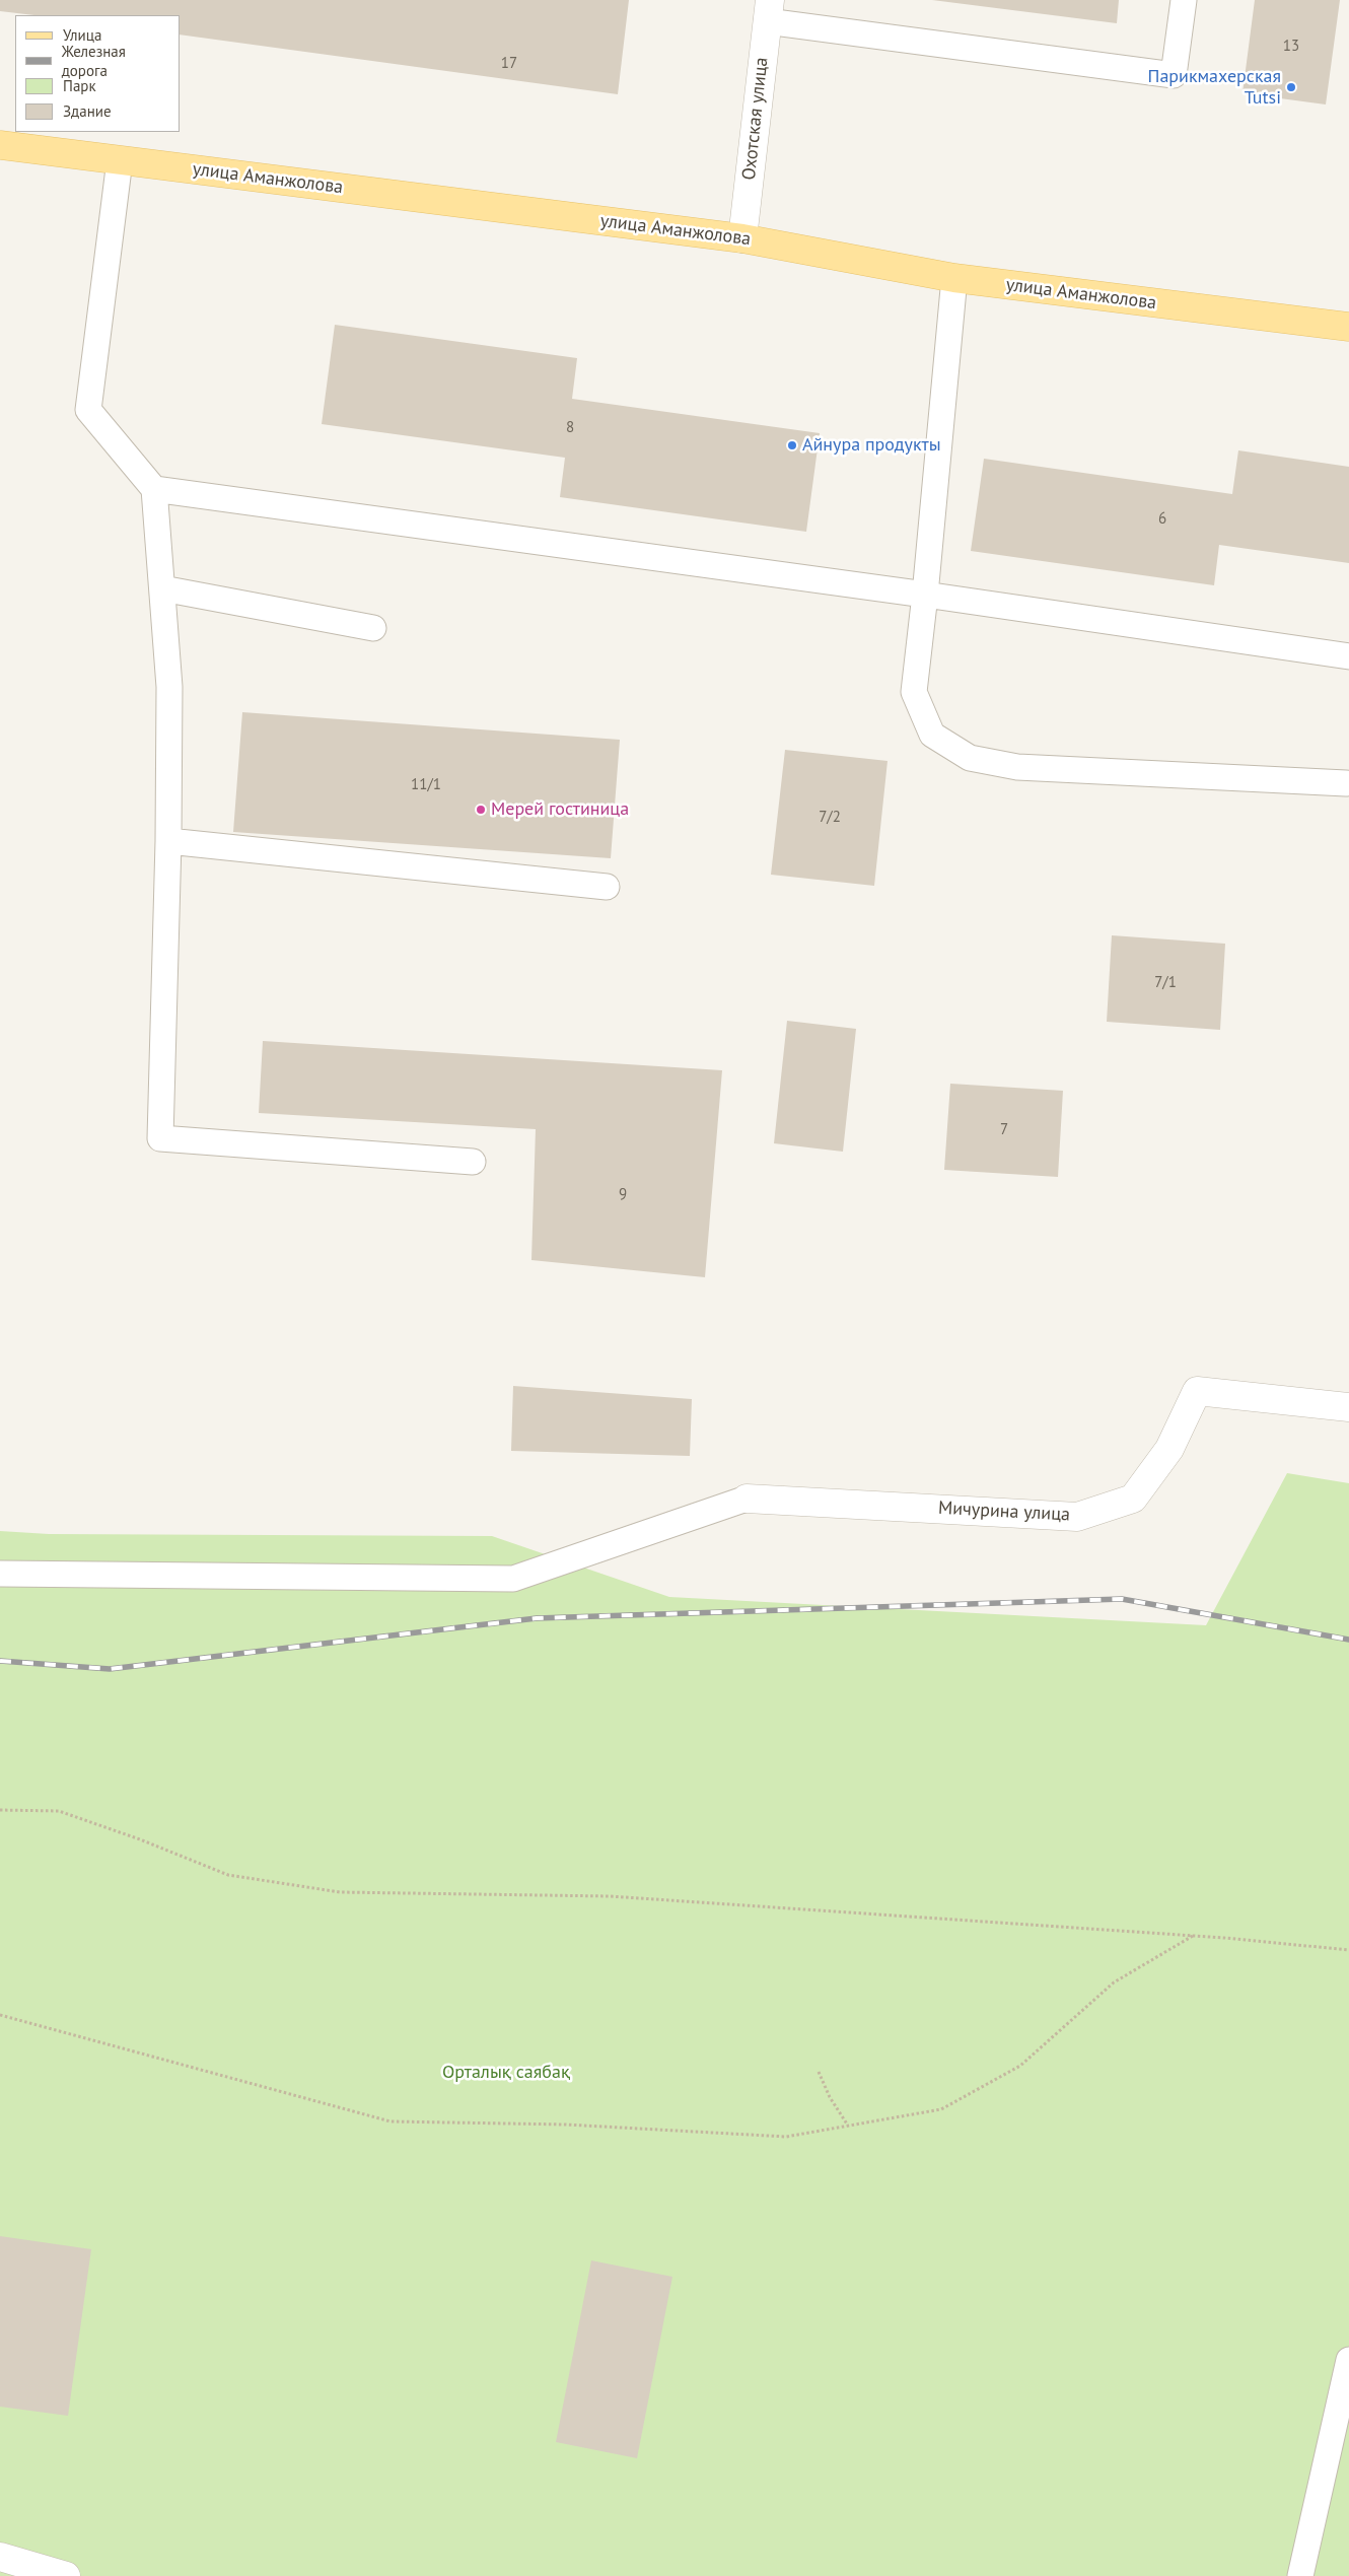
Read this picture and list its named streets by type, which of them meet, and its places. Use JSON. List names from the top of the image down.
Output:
{
  "streets": {
    "main road": ["улица Аманжолова"],
    "street": ["Охотская улица", "Мичурина улица"]
  },
  "crossings": [
    ["Охотская улица", "улица Аманжолова"]
  ],
  "parks": ["Орталық саябақ"],
  "places": ["Парикмахерская Tutsi", "Айнура продукты", "Мерей гостиница"],
  "house_numbers": [
    "13",
    "17",
    "8",
    "6",
    "11/1",
    "7/2",
    "7/1",
    "7",
    "9"
  ],
  "legend": [
    "Улица",
    "Железная дорога",
    "Парк",
    "Здание"
  ]
}
